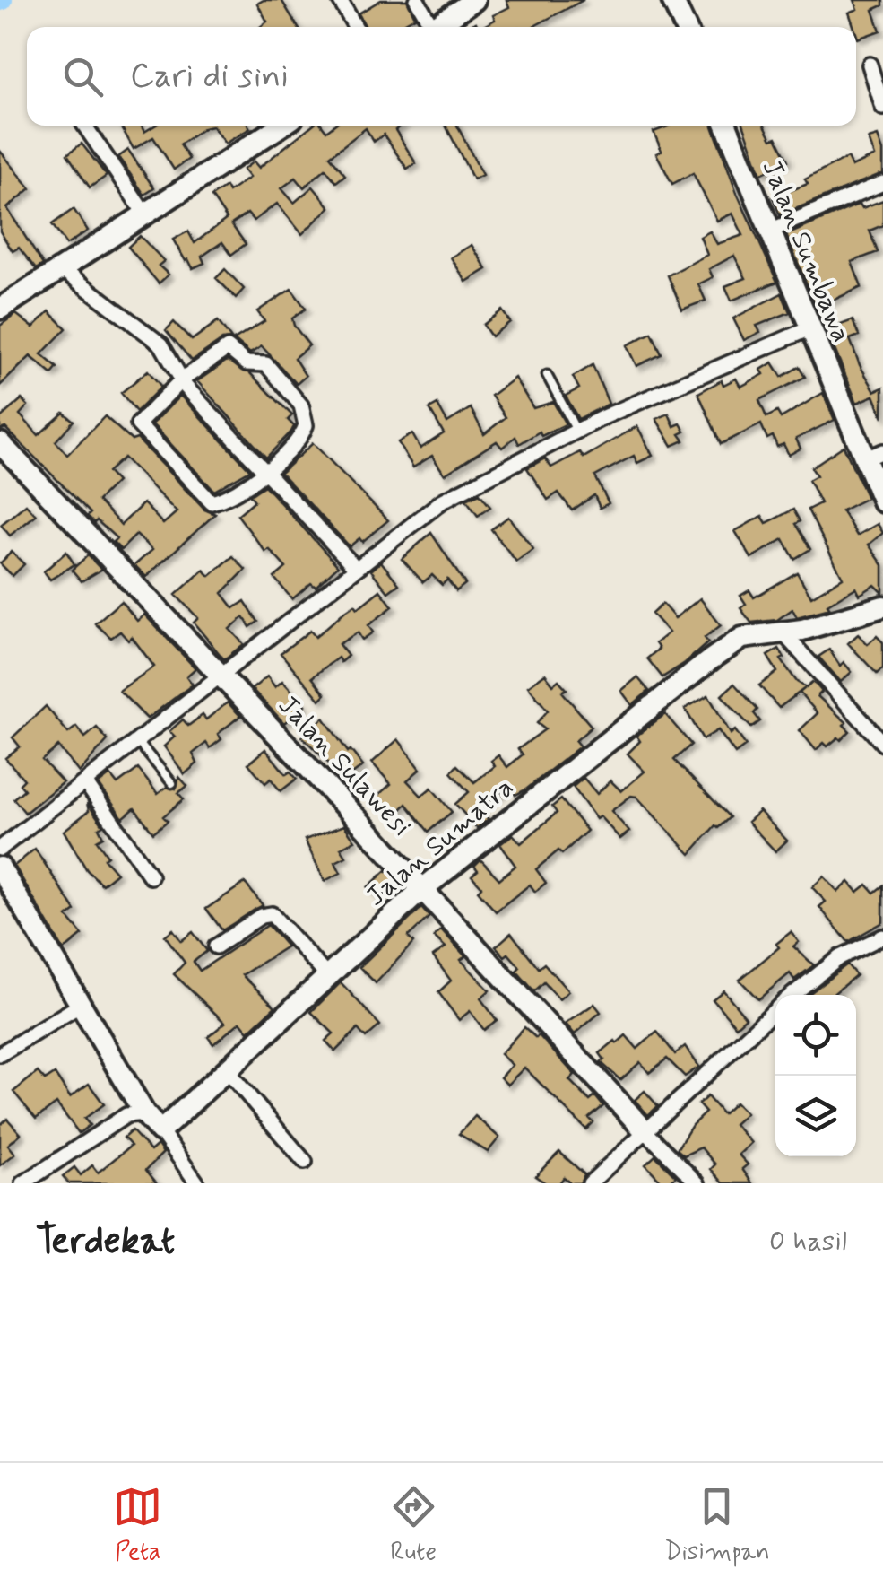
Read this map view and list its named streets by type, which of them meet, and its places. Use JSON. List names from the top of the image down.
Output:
{
  "streets": {
    "street": ["Jalan Sumbawa", "Jalan Sulawesi", "Jalan Sumatra"]
  },
  "crossings": [
    ["Jalan Sulawesi", "Jalan Sumatra"]
  ],
  "page": {
    "search": "Cari di sini",
    "heading": ["Terdekat", "0 hasil"],
    "nav": ["Peta", "Rute", "Disimpan"]
  }
}
